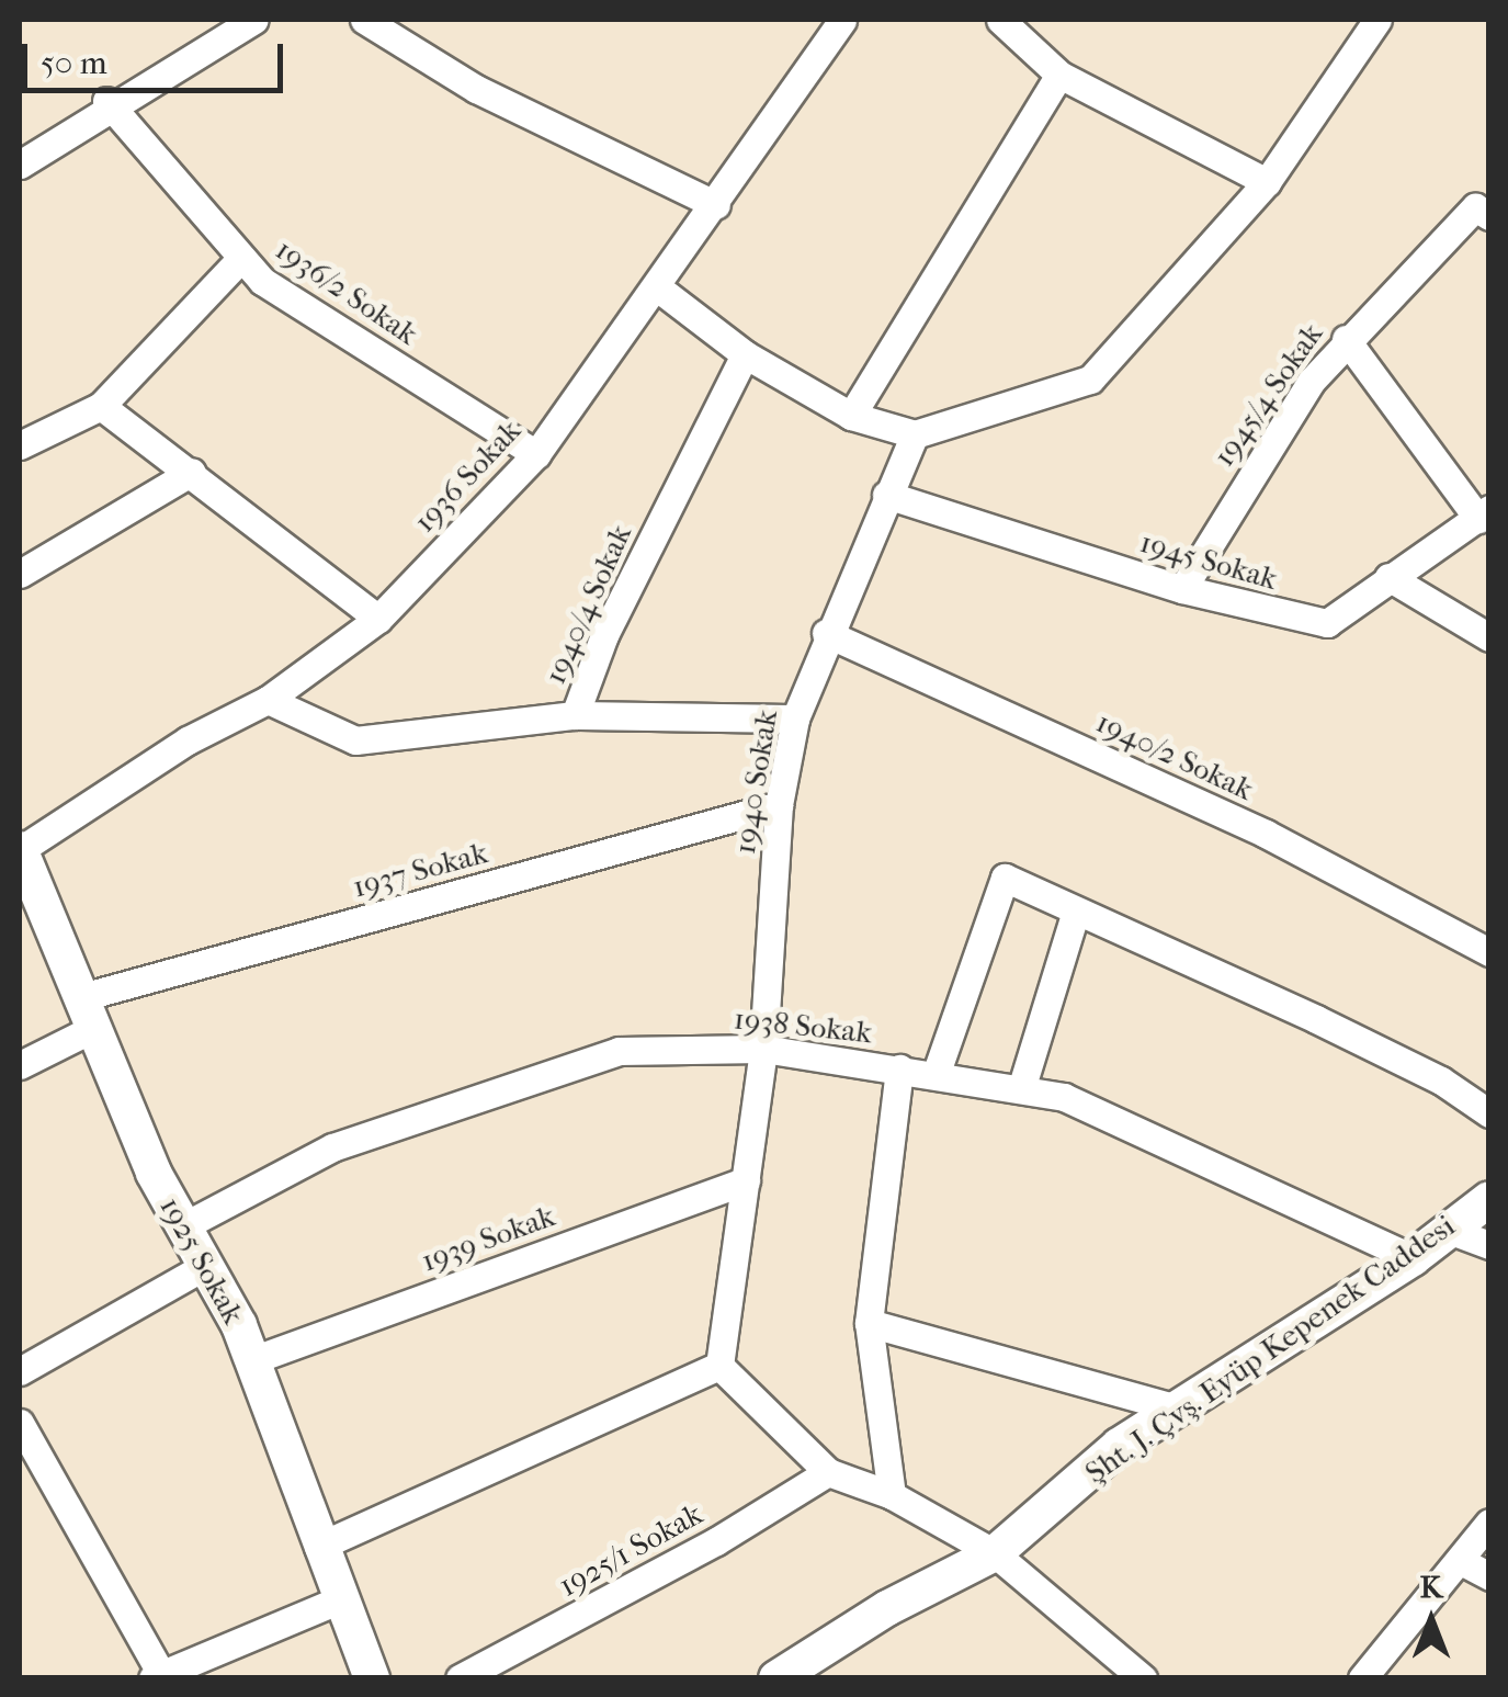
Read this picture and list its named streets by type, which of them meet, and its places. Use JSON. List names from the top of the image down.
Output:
{
  "streets": {
    "street": [
      "1936/2 Sokak",
      "1945/4 Sokak",
      "1936 Sokak",
      "1945 Sokak",
      "1940/4 Sokak",
      "1940/2 Sokak",
      "1940 Sokak",
      "1937 Sokak",
      "1938 Sokak",
      "1939 Sokak",
      "1925 Sokak",
      "Şht. J. Çvş. Eyüp Kepenek Caddesi",
      "1925/1 Sokak"
    ]
  },
  "crossings": [
    ["1936/2 Sokak", "1936 Sokak"],
    ["1945/4 Sokak", "1945 Sokak"],
    ["1936 Sokak", "1940/4 Sokak"],
    ["1936 Sokak", "1925 Sokak"],
    ["1945 Sokak", "1940 Sokak"],
    ["1940/2 Sokak", "1940 Sokak"],
    ["1940 Sokak", "1937 Sokak"],
    ["1940 Sokak", "1938 Sokak"],
    ["1940 Sokak", "1939 Sokak"],
    ["1937 Sokak", "1925 Sokak"],
    ["1938 Sokak", "1925 Sokak"],
    ["1938 Sokak", "Şht. J. Çvş. Eyüp Kepenek Caddesi"],
    ["1939 Sokak", "1925 Sokak"]
  ],
  "scale_bar": "50 m",
  "north": "top"
}
